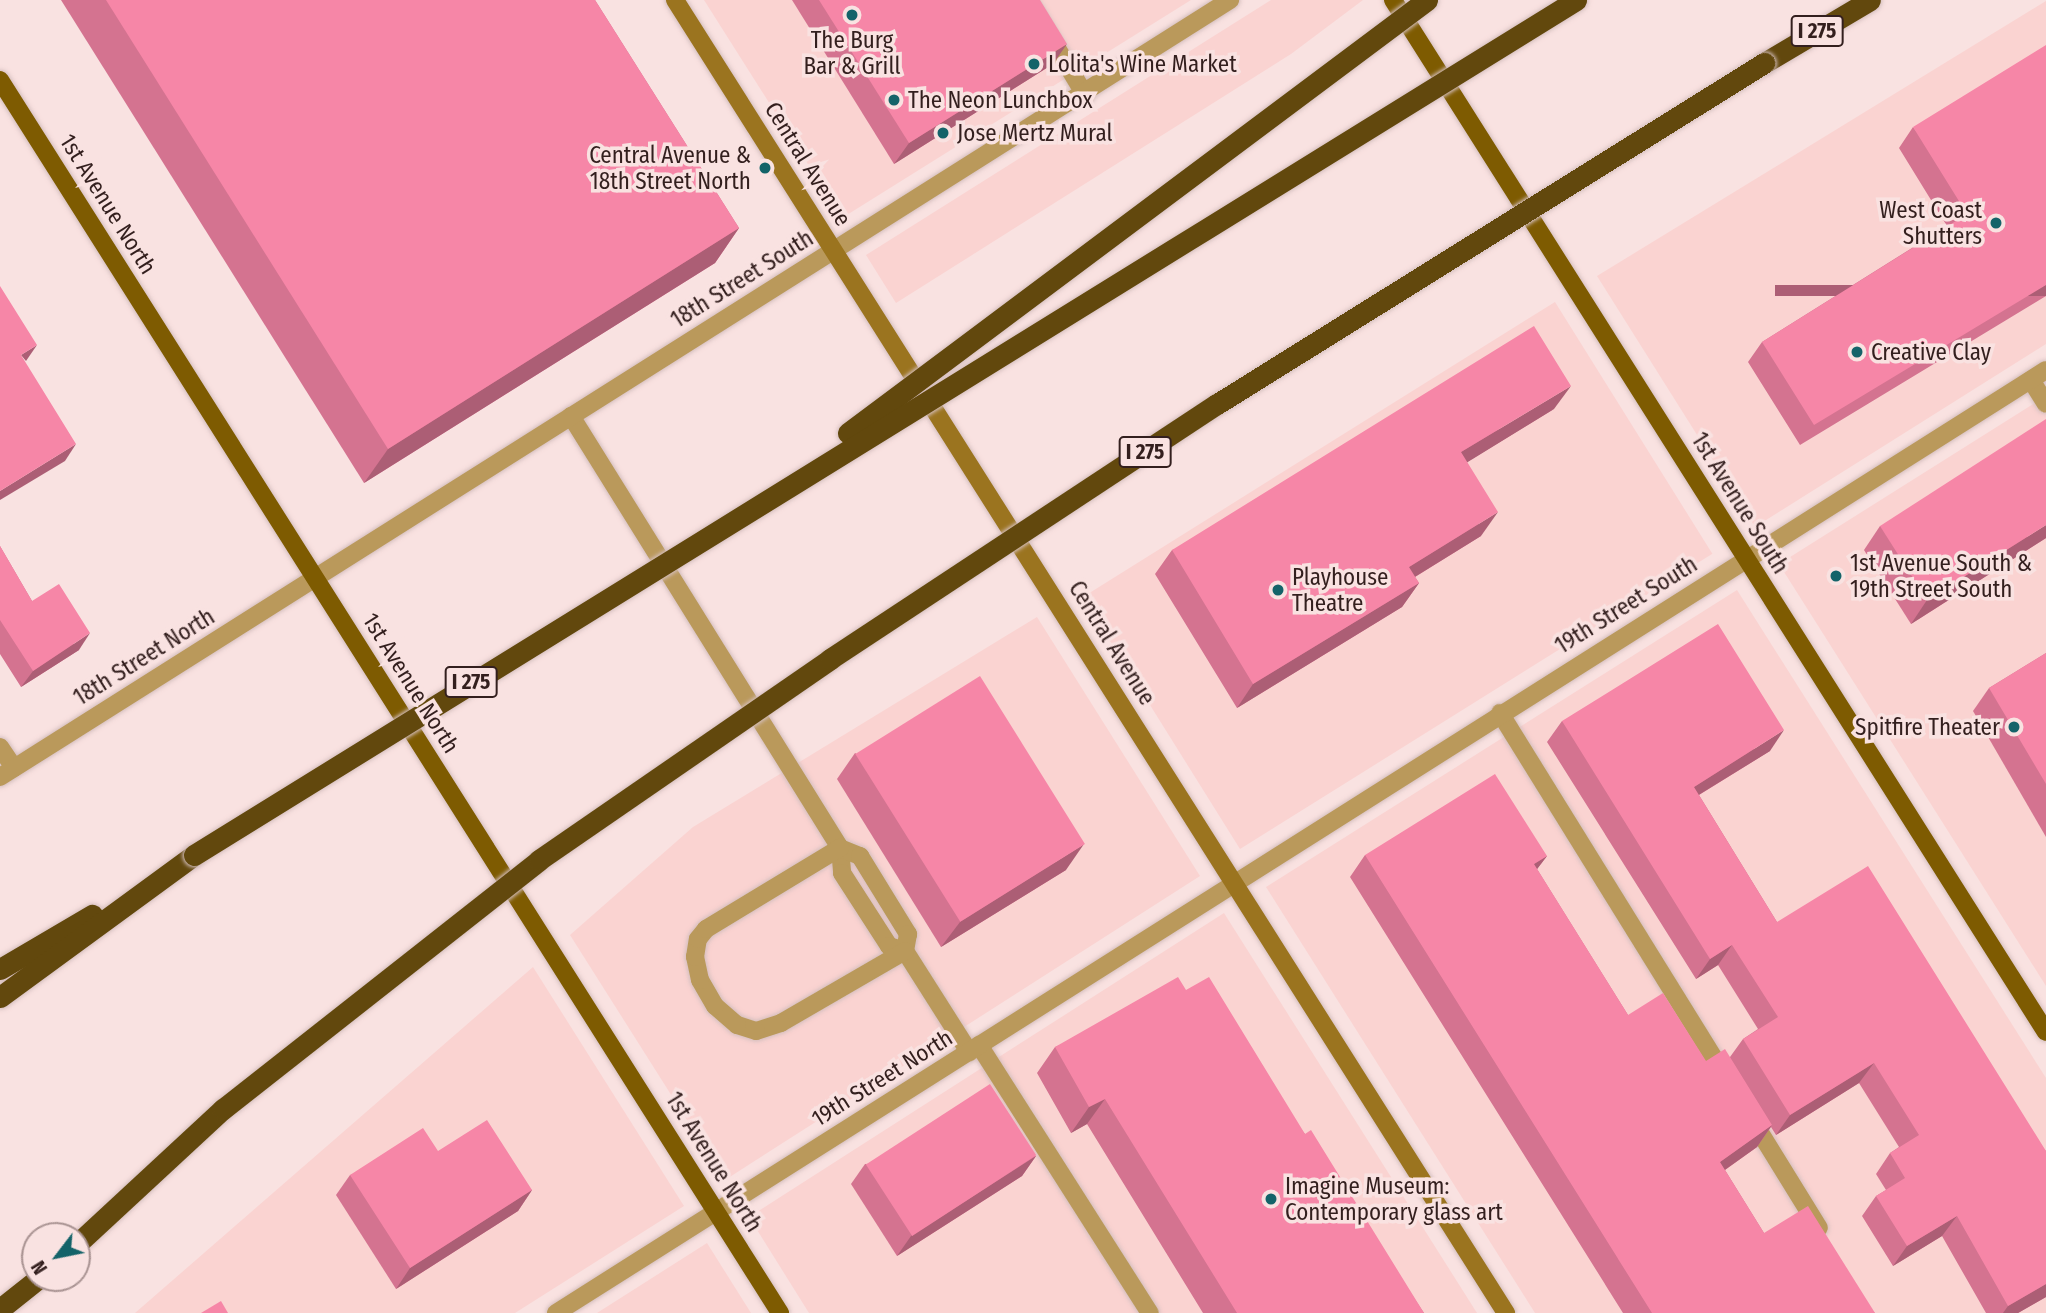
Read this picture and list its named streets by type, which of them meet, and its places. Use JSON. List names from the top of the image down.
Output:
{
  "streets": {
    "highway": ["I 275"],
    "main road": ["1st Avenue North", "1st Avenue South"],
    "street": [
      "Central Avenue",
      "18th Street South",
      "19th Street South",
      "18th Street North",
      "19th Street North"
    ]
  },
  "crossings": [
    ["Central Avenue", "18th Street South"],
    ["Central Avenue", "19th Street South"],
    ["Central Avenue", "19th Street North"],
    ["1st Avenue North", "18th Street South"],
    ["1st Avenue North", "18th Street North"],
    ["1st Avenue North", "19th Street North"],
    ["18th Street South", "18th Street North"],
    ["1st Avenue South", "19th Street South"],
    ["19th Street South", "19th Street North"]
  ],
  "places": [
    "The Burg Bar & Grill",
    "Lolita's Wine Market",
    "The Neon Lunchbox",
    "Jose Mertz Mural",
    "Central Avenue & 18th Street North",
    "West Coast Shutters",
    "Creative Clay",
    "1st Avenue South & 19th Street South",
    "Playhouse Theatre",
    "Spitfire Theater",
    "Imagine Museum: Contemporary glass art"
  ],
  "north": "bottom left"
}
